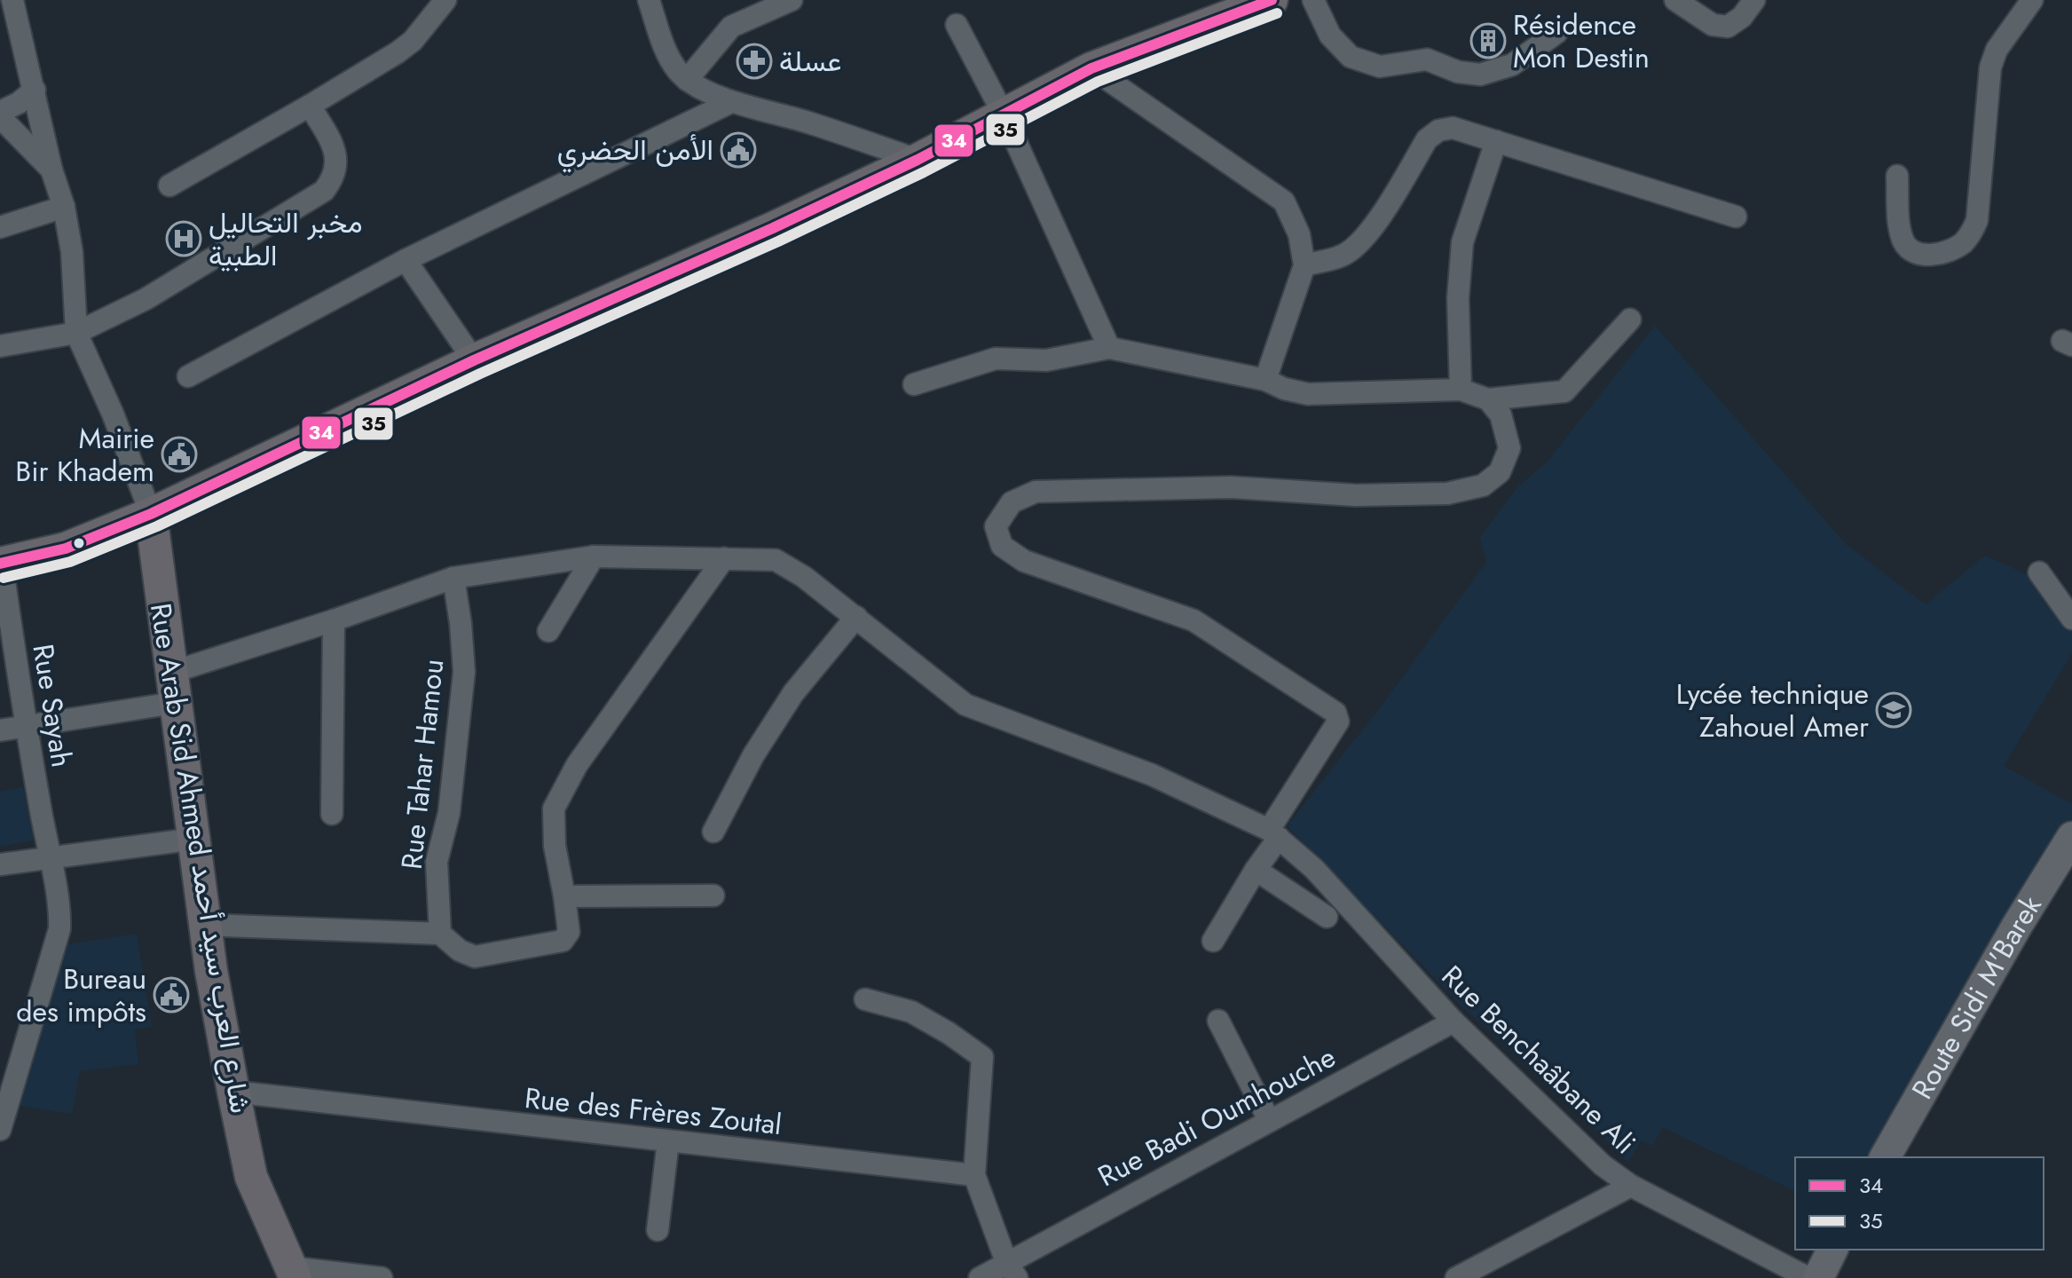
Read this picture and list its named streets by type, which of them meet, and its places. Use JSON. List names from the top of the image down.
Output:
{
  "streets": {
    "main road": ["Rue Arab Sid Ahmed شارع العرب سيد أحمد", "Route Sidi M'Barek"],
    "street": [
      "Rue Sayah",
      "Rue Tahar Hamou",
      "Rue Benchaâbane Ali",
      "Rue des Frères Zoutal",
      "Rue Badi Oumhouche"
    ]
  },
  "crossings": [
    ["Rue Sayah", "Rue Benchaâbane Ali"],
    ["Rue Tahar Hamou", "Rue Benchaâbane Ali"],
    ["Rue Arab Sid Ahmed شارع العرب سيد أحمد", "Rue Benchaâbane Ali"],
    ["Rue Arab Sid Ahmed شارع العرب سيد أحمد", "Rue des Frères Zoutal"],
    ["Rue Benchaâbane Ali", "Rue Badi Oumhouche"]
  ],
  "places": {
    "building": ["Résidence Mon Destin"],
    "pharmacy": ["عسلة"],
    "public building": ["الأمن الحضري", "Mairie Bir Khadem", "Bureau des impôts"],
    "hospital": ["مخبر التحاليل الطبية"],
    "school or university": ["Lycée technique Zahouel Amer"]
  },
  "lines": ["transit line 34", "transit line 35"],
  "legend": ["34", "35"]
}
